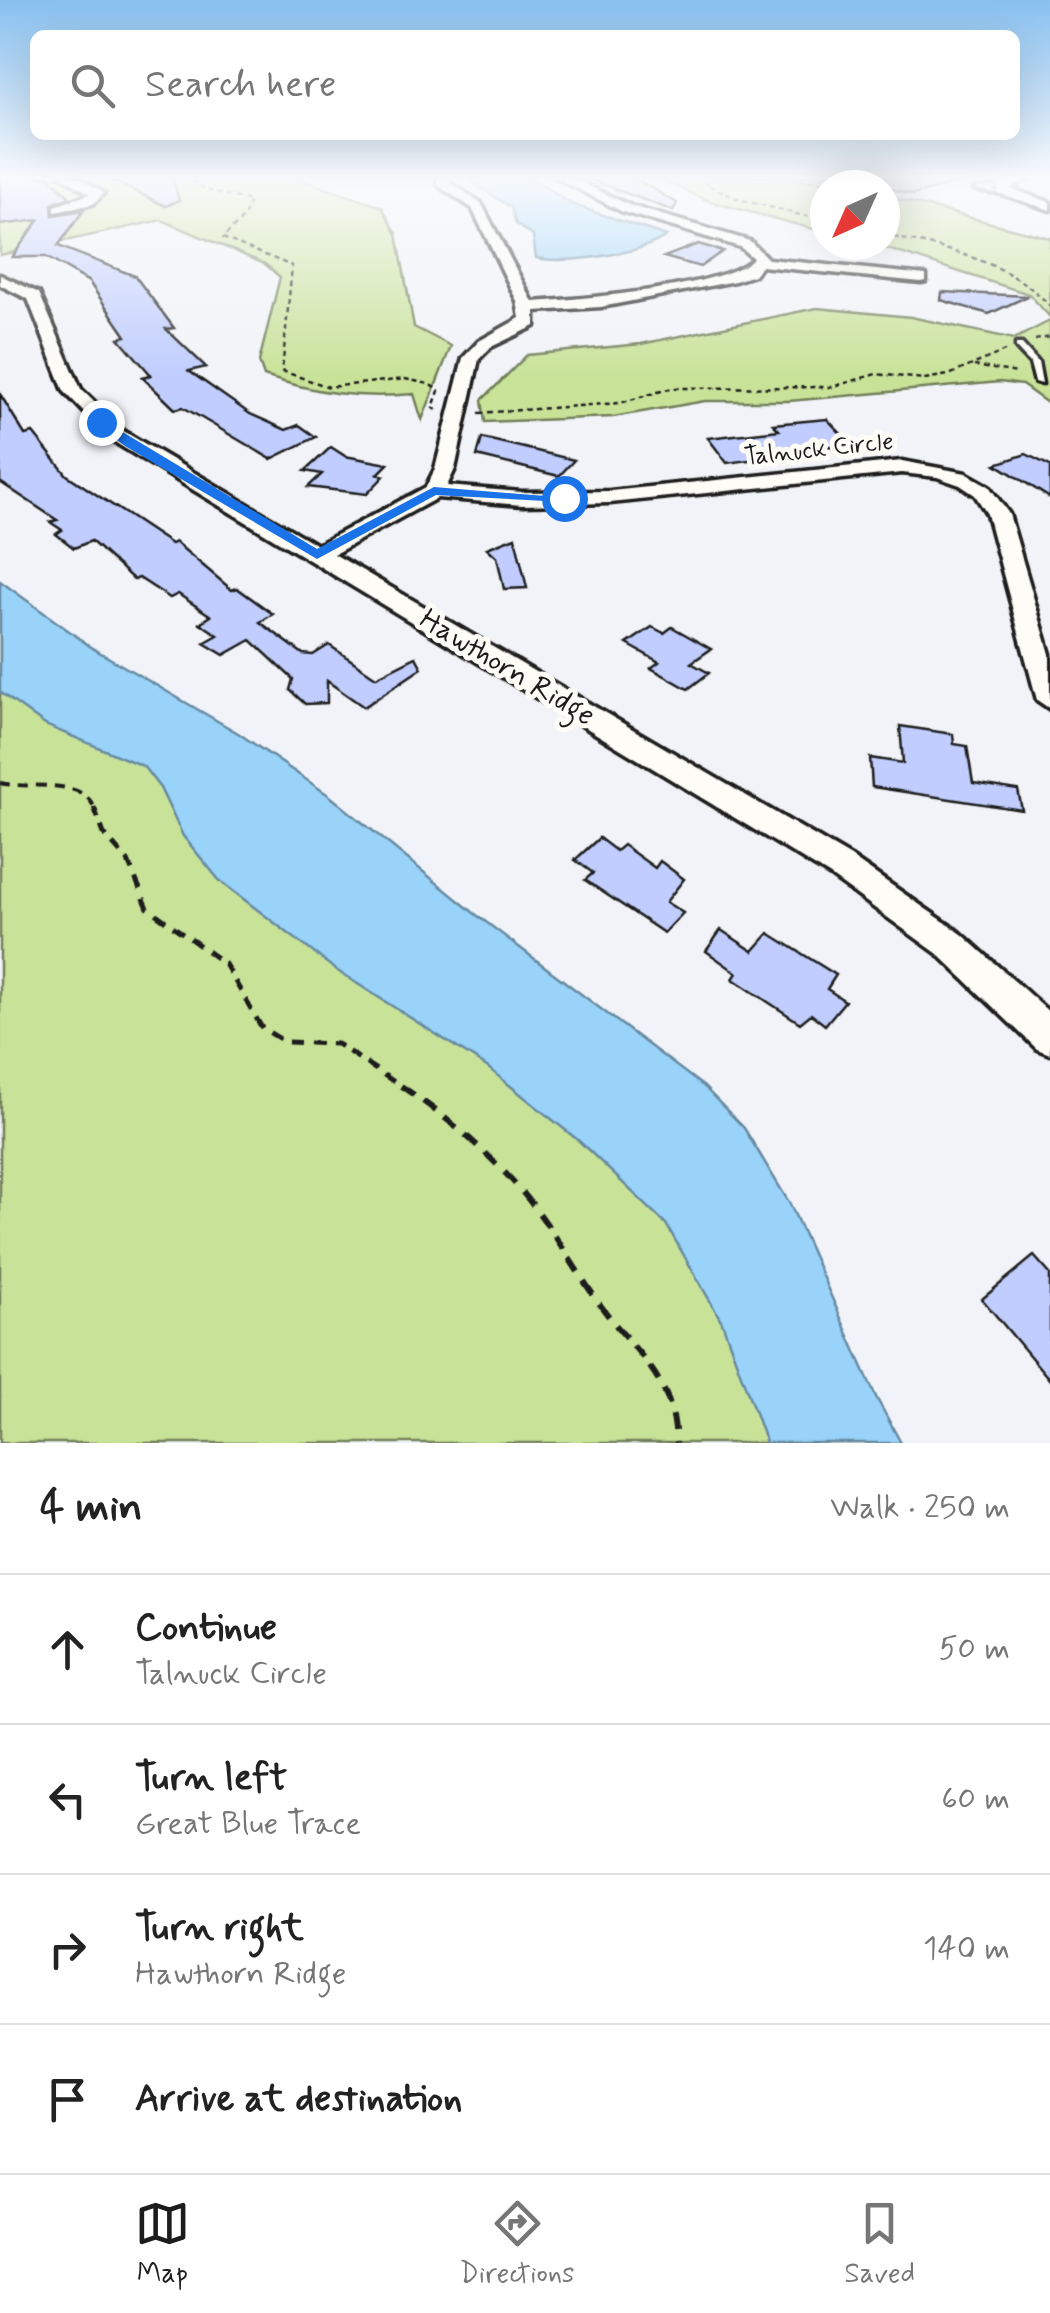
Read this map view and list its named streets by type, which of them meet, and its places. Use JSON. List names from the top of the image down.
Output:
{
  "streets": {
    "street": ["Talnuck Circle", "Hawthorn Ridge"]
  },
  "north": "bottom left",
  "page": {
    "search": "Search here",
    "heading": ["4 min", "Walk · 250 m"],
    "list": [
      ["Continue", "Talnuck Circle", "50 m"],
      ["Turn left", "Great Blue Trace", "60 m"],
      ["Turn right", "Hawthorn Ridge", "140 m"],
      "Arrive at destination"
    ],
    "nav": ["Map", "Directions", "Saved"]
  }
}
